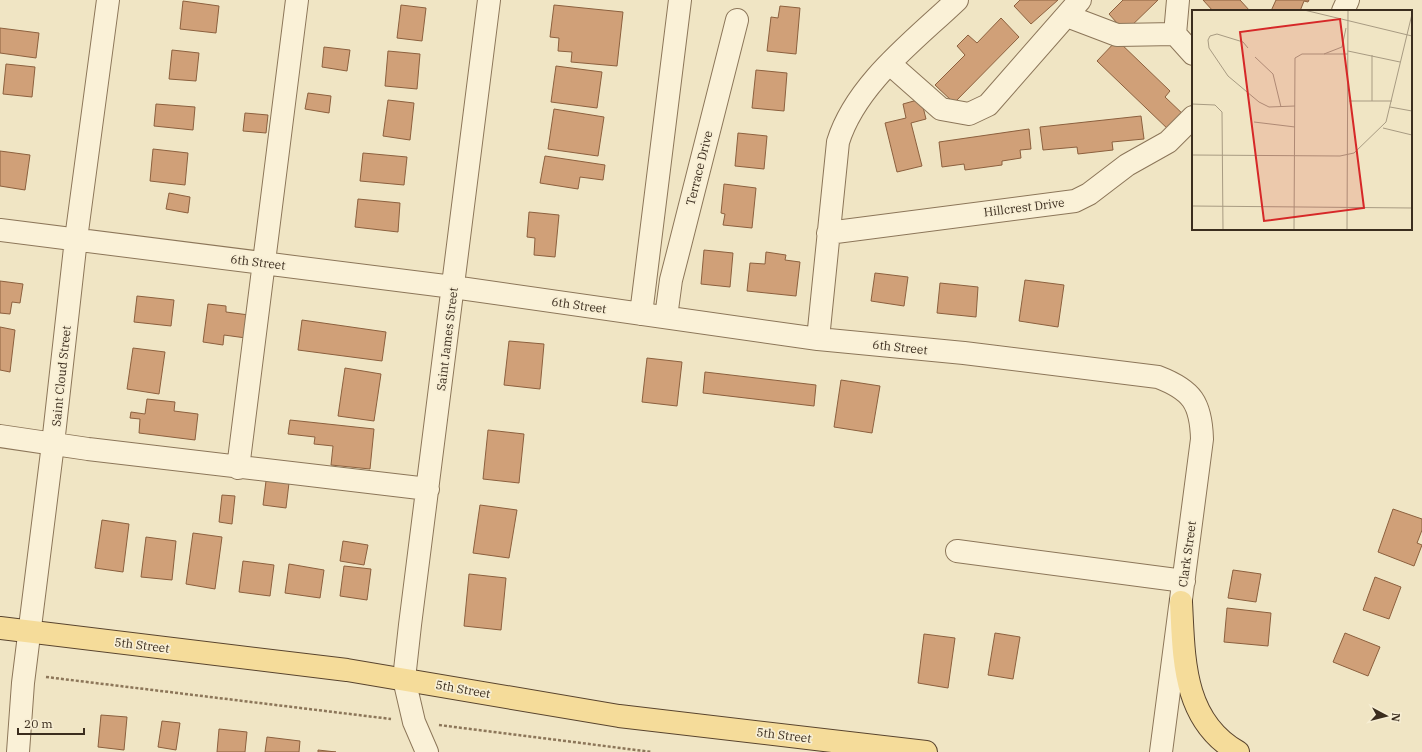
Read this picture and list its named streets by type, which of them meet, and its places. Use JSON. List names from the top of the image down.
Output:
{
  "streets": {
    "main road": ["5th Street"],
    "street": [
      "Terrace Drive",
      "Hillcrest Drive",
      "6th Street",
      "Saint James Street",
      "Saint Cloud Street",
      "Clark Street"
    ]
  },
  "crossings": [
    ["Terrace Drive", "6th Street"],
    ["6th Street", "Saint James Street"],
    ["6th Street", "Saint Cloud Street"],
    ["6th Street", "Clark Street"],
    ["Saint James Street", "5th Street"],
    ["Saint Cloud Street", "5th Street"]
  ],
  "scale_bar": "20 m",
  "north": "right"
}
